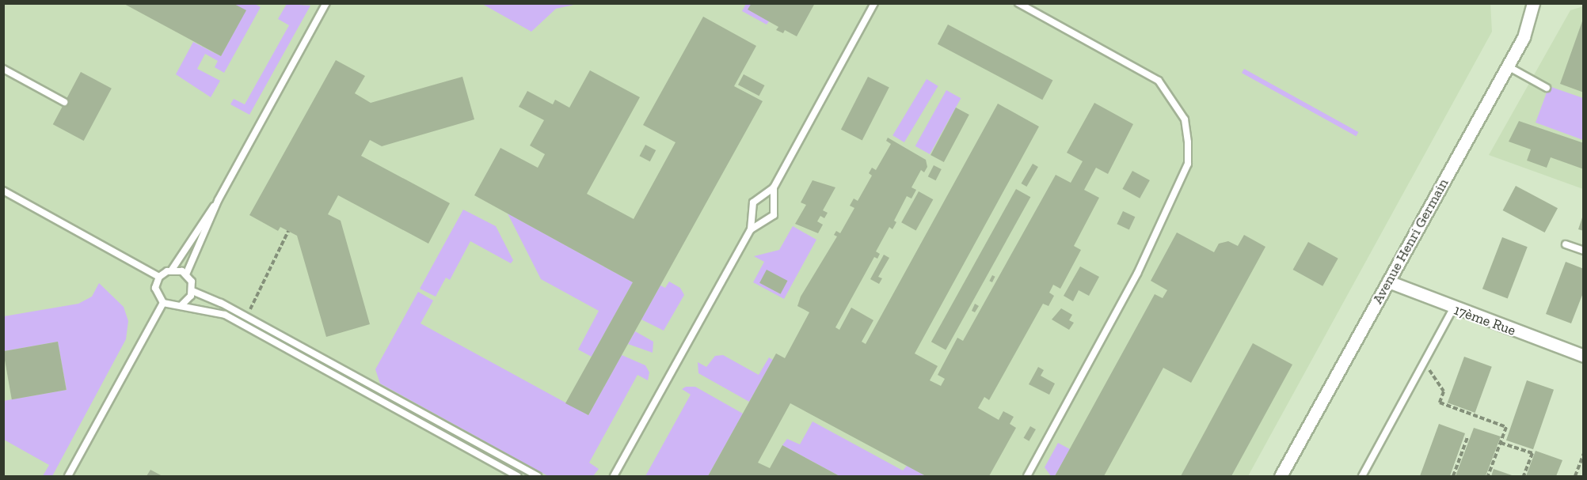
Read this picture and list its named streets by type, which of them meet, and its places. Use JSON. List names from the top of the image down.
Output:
{
  "streets": {
    "street": ["Avenue Henri Germain", "17ème Rue"]
  },
  "crossings": [
    ["Avenue Henri Germain", "17ème Rue"]
  ]
}
